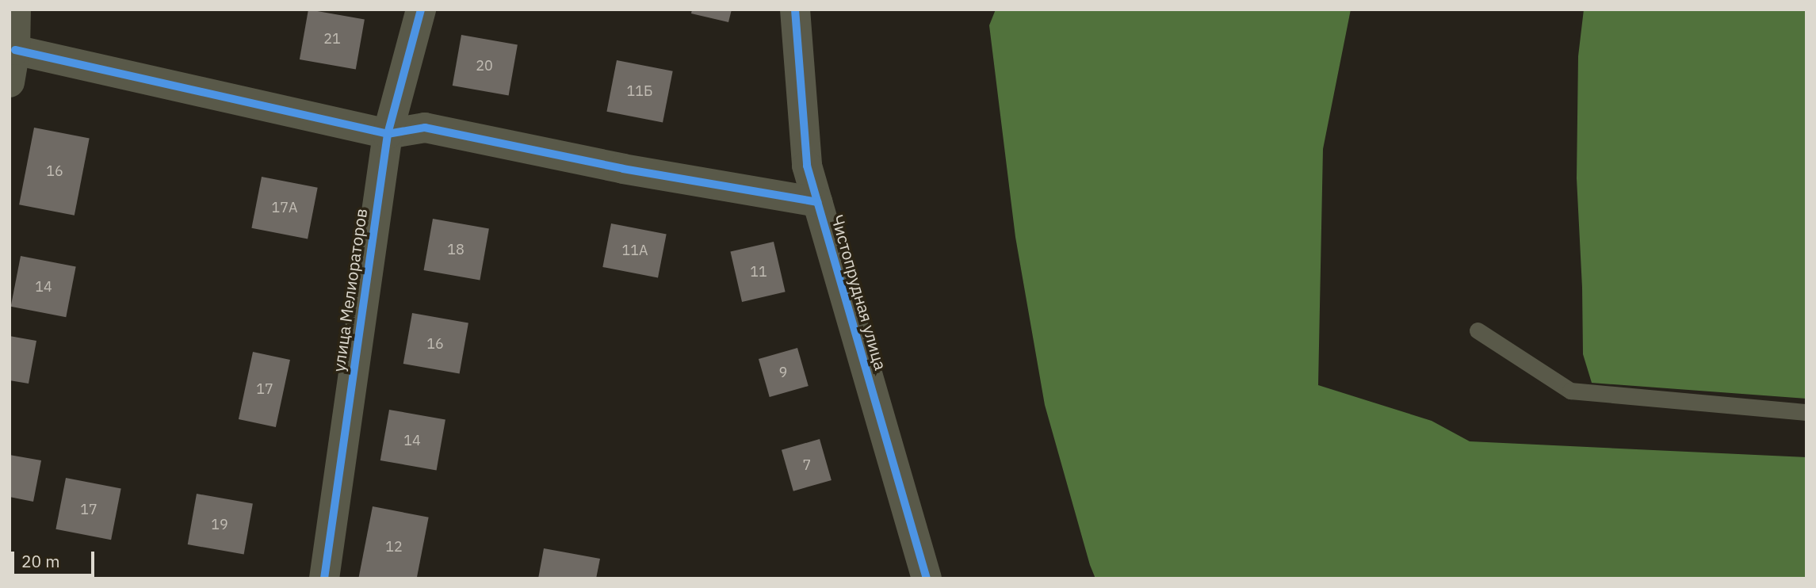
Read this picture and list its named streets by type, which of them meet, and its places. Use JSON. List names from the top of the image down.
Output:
{
  "streets": {
    "street": ["улица Мелиораторов", "Чистопрудная улица"]
  },
  "house_numbers": [
    "21",
    "20",
    "11Б",
    "16",
    "17А",
    "18",
    "11А",
    "11",
    "14",
    "16",
    "9",
    "17",
    "14",
    "7",
    "17",
    "19",
    "12"
  ],
  "scale_bar": "20 m"
}
